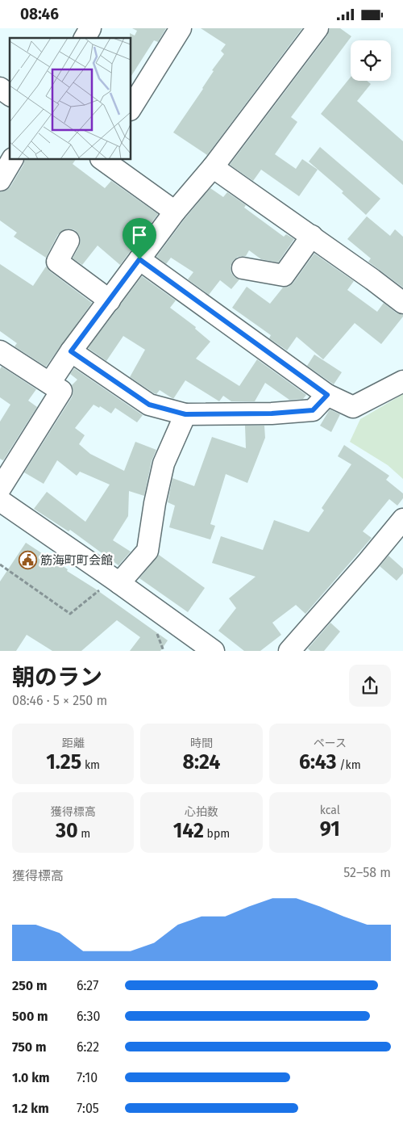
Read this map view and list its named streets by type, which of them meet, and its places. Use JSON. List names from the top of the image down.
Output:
{
  "places": {
    "public building": ["筋海町町会館"]
  },
  "page": {
    "status": "08:46",
    "heading": ["朝のラン", "08:46 · 5 × 250 m"],
    "stats": [
      ["距離", "1.25 km"],
      ["時間", "8:24"],
      ["ペース", "6:43 /km"],
      ["獲得標高", "30 m"],
      ["心拍数", "142 bpm"],
      ["kcal", "91"]
    ],
    "chart": ["獲得標高", "52–58 m"],
    "list": [
      {
        "name": "250 m",
        "note": "6:27"
      },
      {
        "name": "500 m",
        "note": "6:30"
      },
      {
        "name": "750 m",
        "note": "6:22"
      },
      {
        "name": "1.0 km",
        "note": "7:10"
      },
      {
        "name": "1.2 km",
        "note": "7:05"
      }
    ]
  }
}
